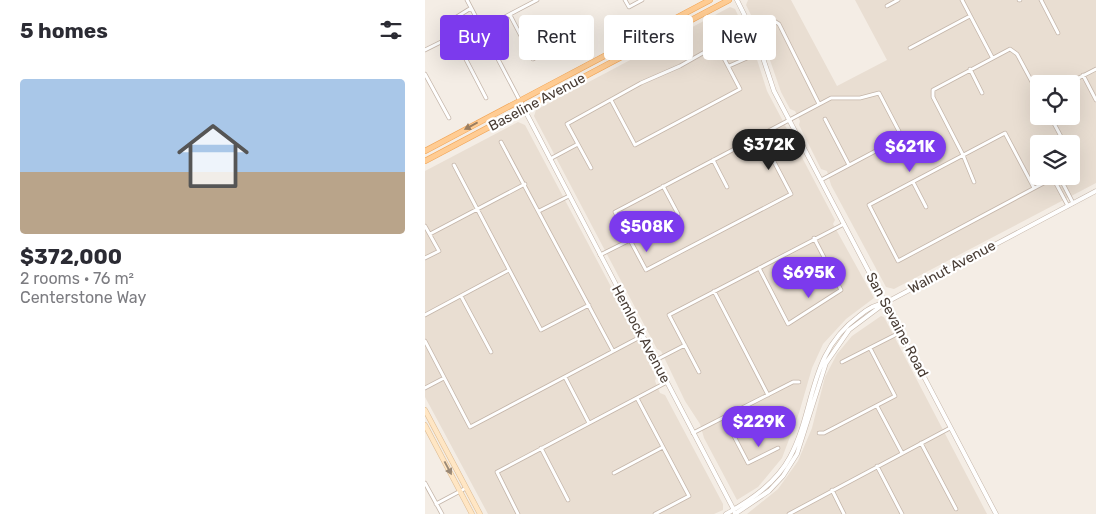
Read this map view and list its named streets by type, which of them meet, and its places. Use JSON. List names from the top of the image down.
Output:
{
  "streets": {
    "main road": ["Baseline Avenue"],
    "street": ["Walnut Avenue", "San Sevaine Road", "Hemlock Avenue"]
  },
  "crossings": [
    ["Baseline Avenue", "Hemlock Avenue"],
    ["Walnut Avenue", "San Sevaine Road"],
    ["Walnut Avenue", "Hemlock Avenue"]
  ],
  "page": {
    "heading": "5 homes",
    "chip": [
      "Buy",
      "Rent",
      "Filters",
      "New"
    ],
    "list": [
      {
        "name": "$372,000",
        "note": "2 rooms · 76 m² · Centerstone Way"
      }
    ],
    "price": [
      "$372K",
      "$621K",
      "$508K",
      "$695K",
      "$229K"
    ]
  }
}
